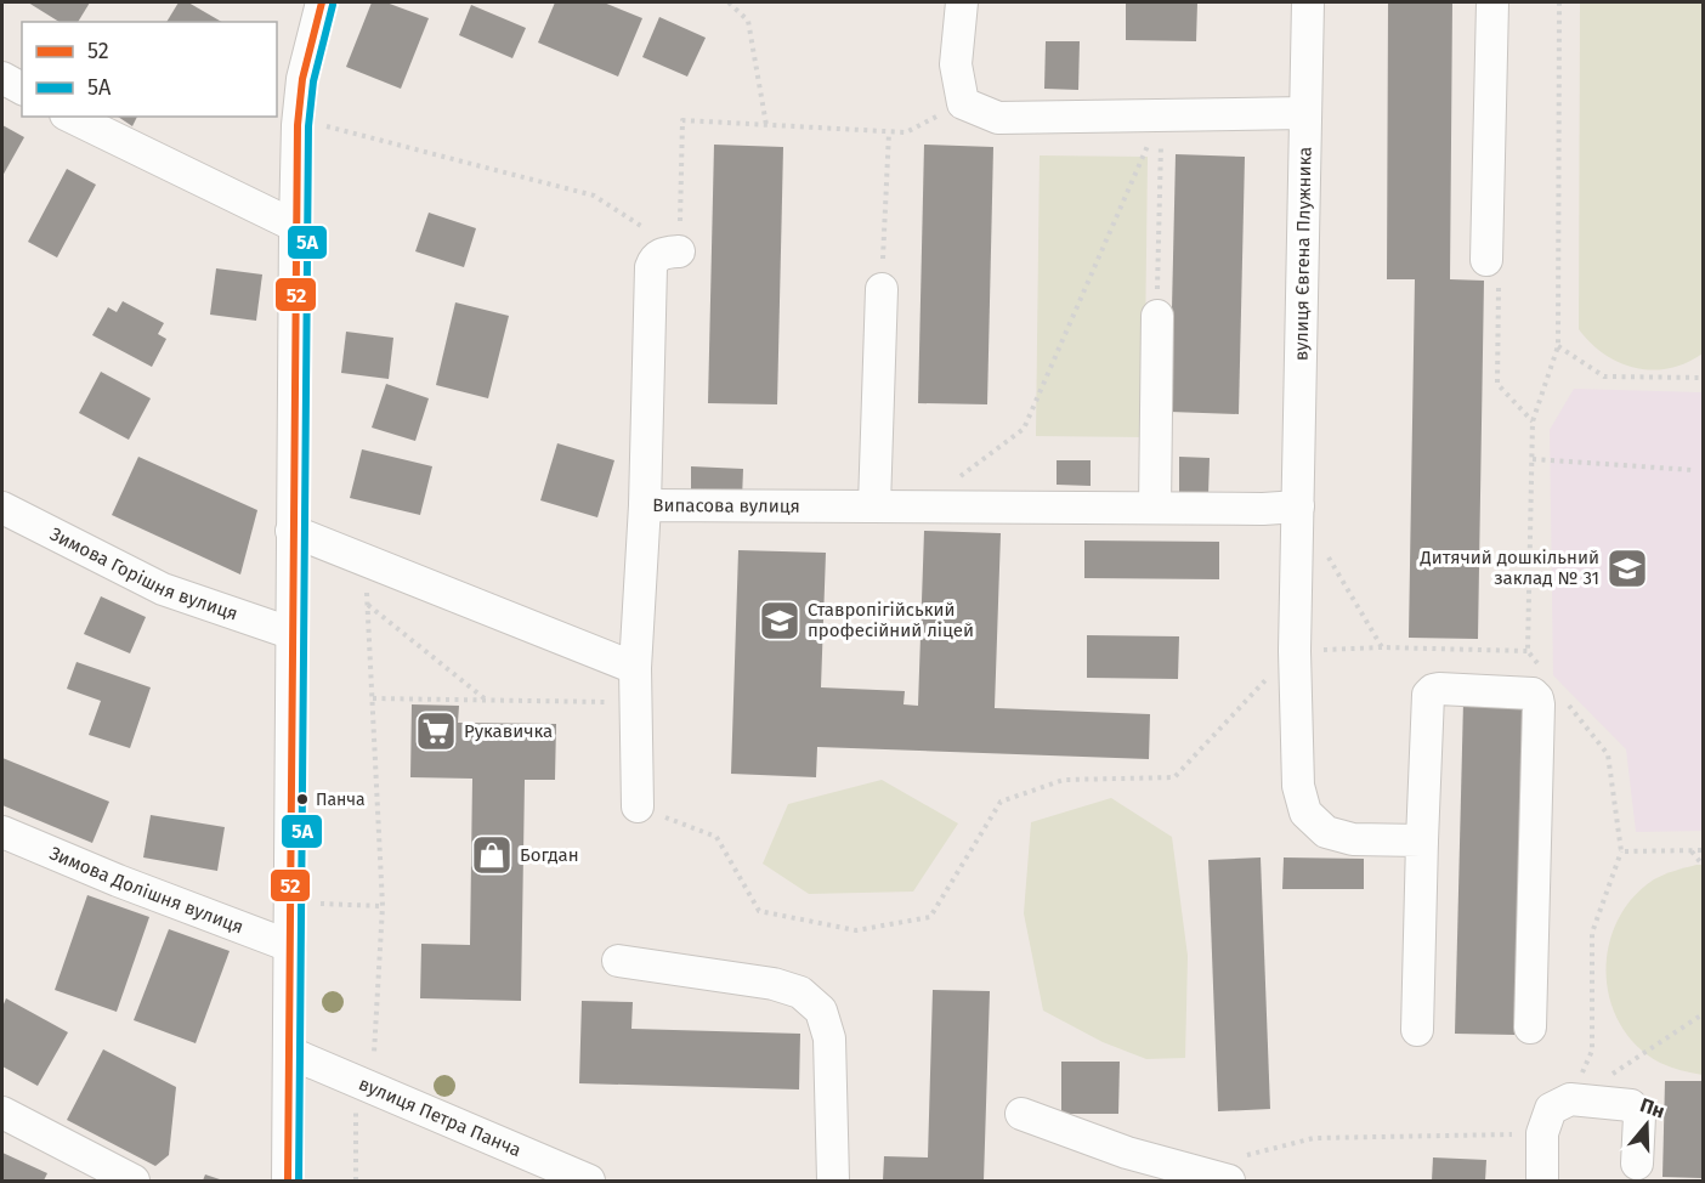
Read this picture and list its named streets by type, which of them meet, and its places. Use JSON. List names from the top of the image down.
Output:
{
  "streets": {
    "street": [
      "вулиця Євгена Плужника",
      "Випасова вулиця",
      "Зимова Горішня вулиця",
      "Зимова Долішня вулиця",
      "вулиця Петра Панча"
    ]
  },
  "crossings": [
    ["вулиця Євгена Плужника", "Випасова вулиця"]
  ],
  "places": {
    "school or university": ["Дитячий дошкільний заклад № 31", "Ставропігійський професійний ліцей"],
    "supermarket": ["Рукавичка"],
    "other": ["Панча"],
    "shop": ["Богдан"]
  },
  "lines": ["transit line 52", "transit line 5А"],
  "legend": ["52", "5А"],
  "north": "top"
}
